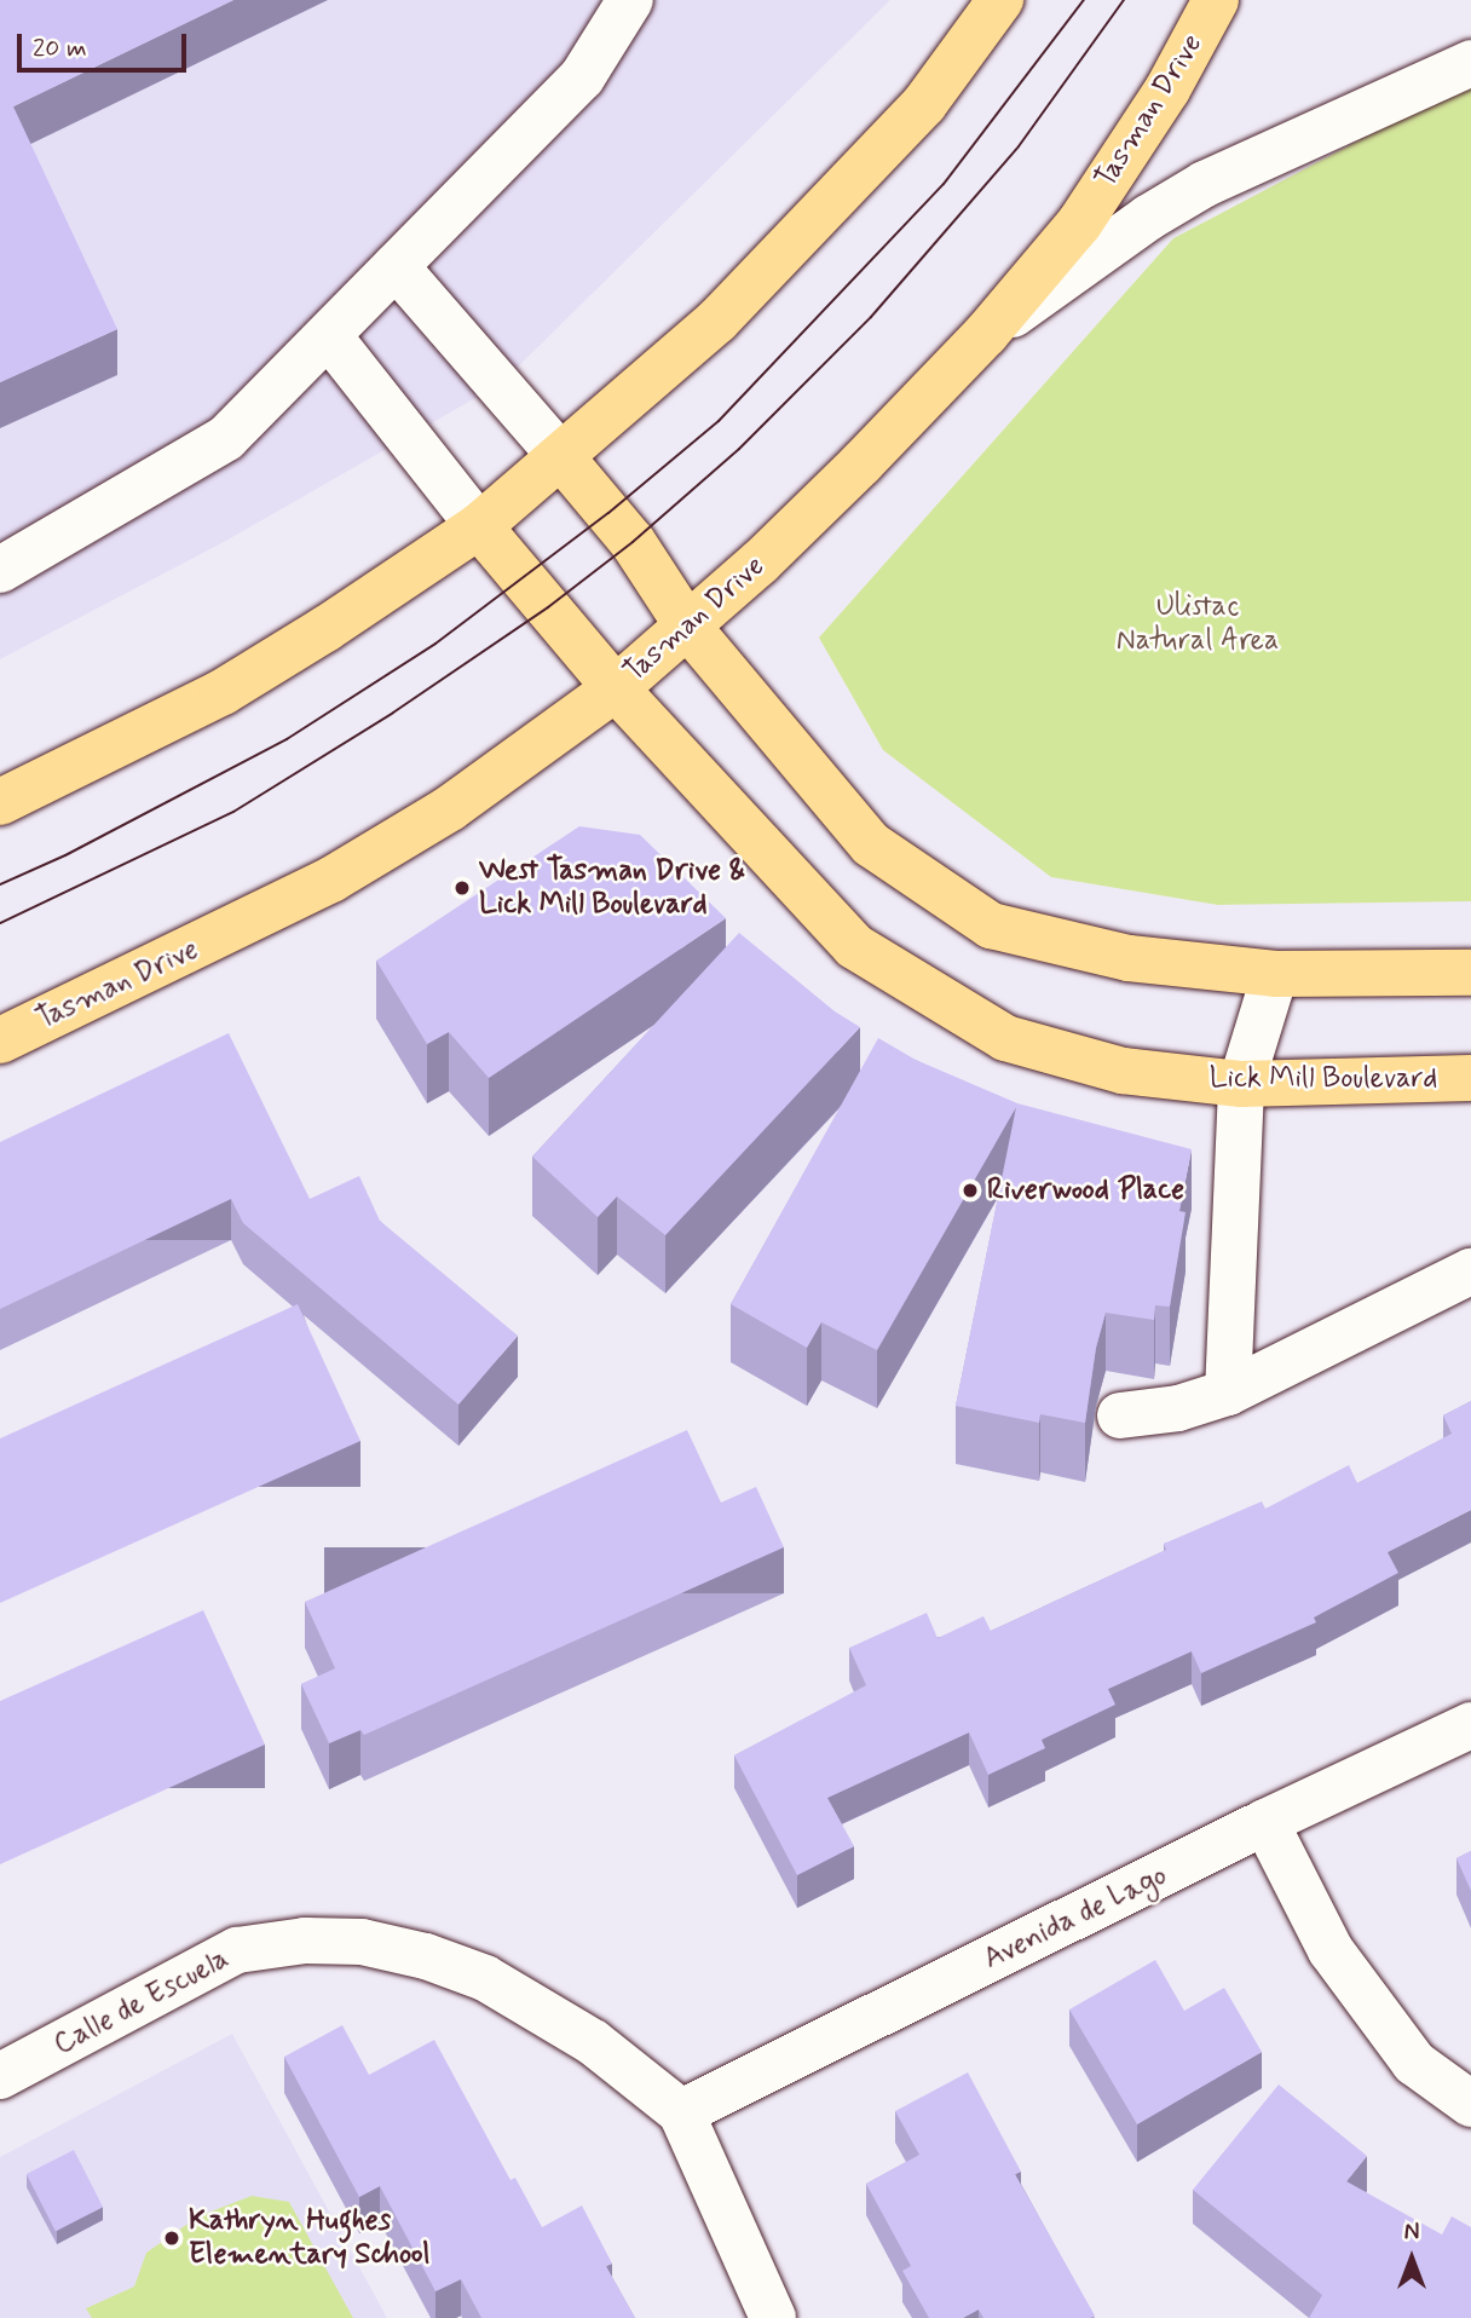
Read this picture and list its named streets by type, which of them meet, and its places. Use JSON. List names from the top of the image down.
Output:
{
  "streets": {
    "main road": ["Tasman Drive", "Lick Mill Boulevard"],
    "street": ["Avenida de Lago", "Calle de Escuela"]
  },
  "crossings": [
    ["Tasman Drive", "Lick Mill Boulevard"],
    ["Avenida de Lago", "Calle de Escuela"]
  ],
  "parks": ["Ulistac Natural Area"],
  "places": ["West Tasman Drive & Lick Mill Boulevard", "Riverwood Place", "Kathryn Hughes Elementary School"],
  "scale_bar": "20 m",
  "north": "top"
}
